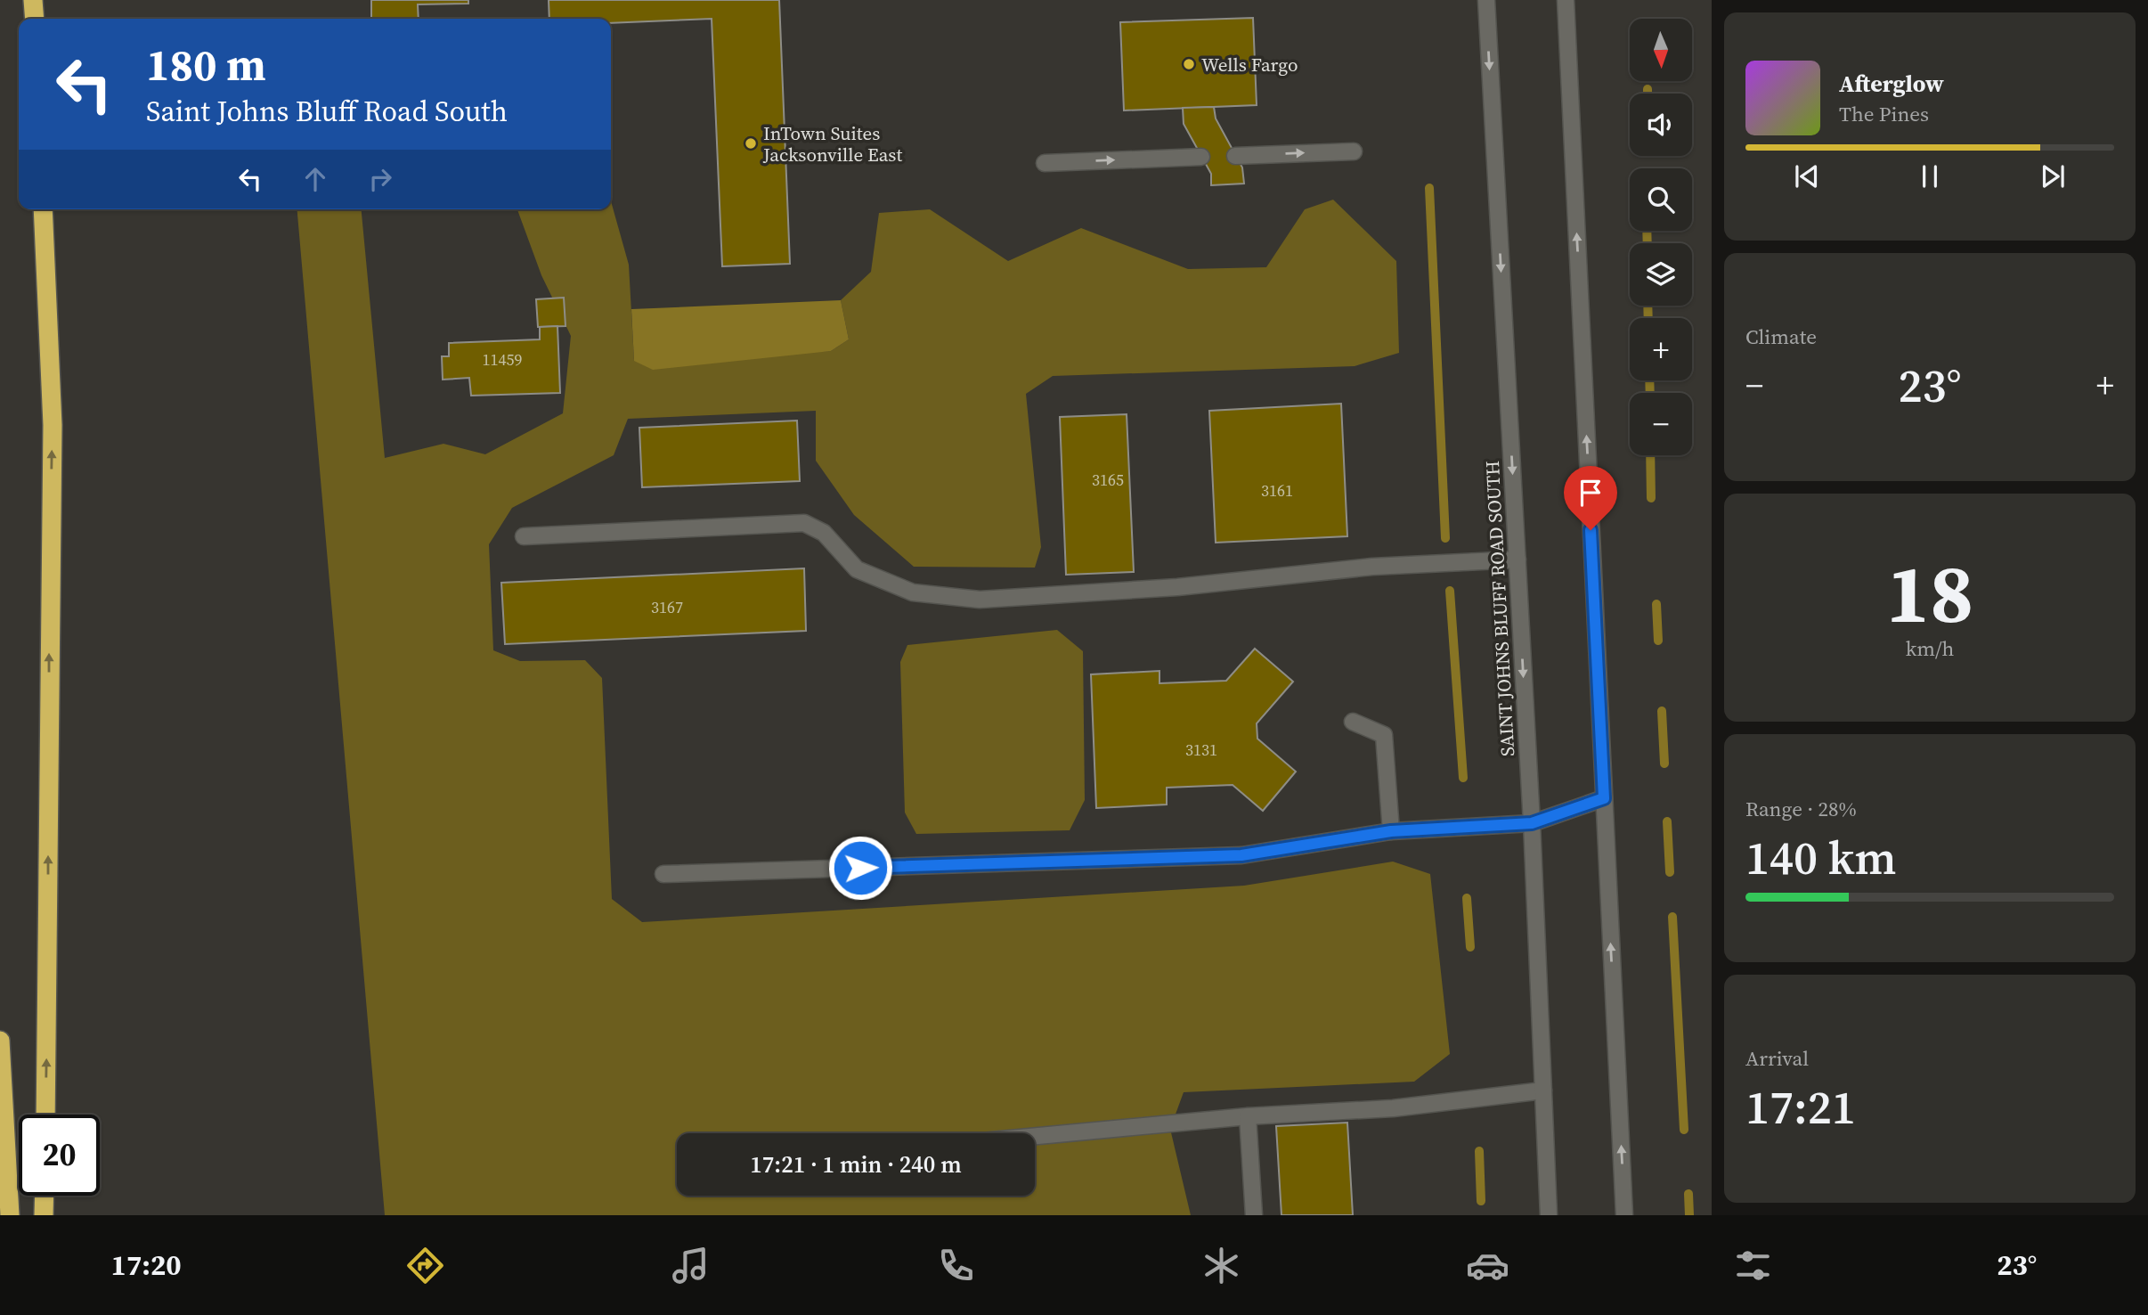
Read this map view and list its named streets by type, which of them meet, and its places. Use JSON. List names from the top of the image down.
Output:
{
  "streets": {
    "main road": ["SAINT JOHNS BLUFF ROAD SOUTH"]
  },
  "places": ["Wells Fargo", "InTown Suites Jacksonville East"],
  "house_numbers": [
    "11459",
    "3165",
    "3161",
    "3167",
    "3131"
  ],
  "north": "bottom",
  "page": {
    "map_buttons": ["+", "−"],
    "turn": ["180 m", "Saint Johns Bluff Road South"],
    "song": ["Afterglow", "The Pines"],
    "tile": [
      "Climate",
      ["18", "km/h"],
      ["Range · 28%", "140 km"],
      ["Arrival", "17:21"]
    ],
    "heat": ["−", "23°", "+"],
    "limit": "20",
    "trip": "17:21 · 1 min · 240 m",
    "tabs": ["17:20", "23°"]
  }
}
